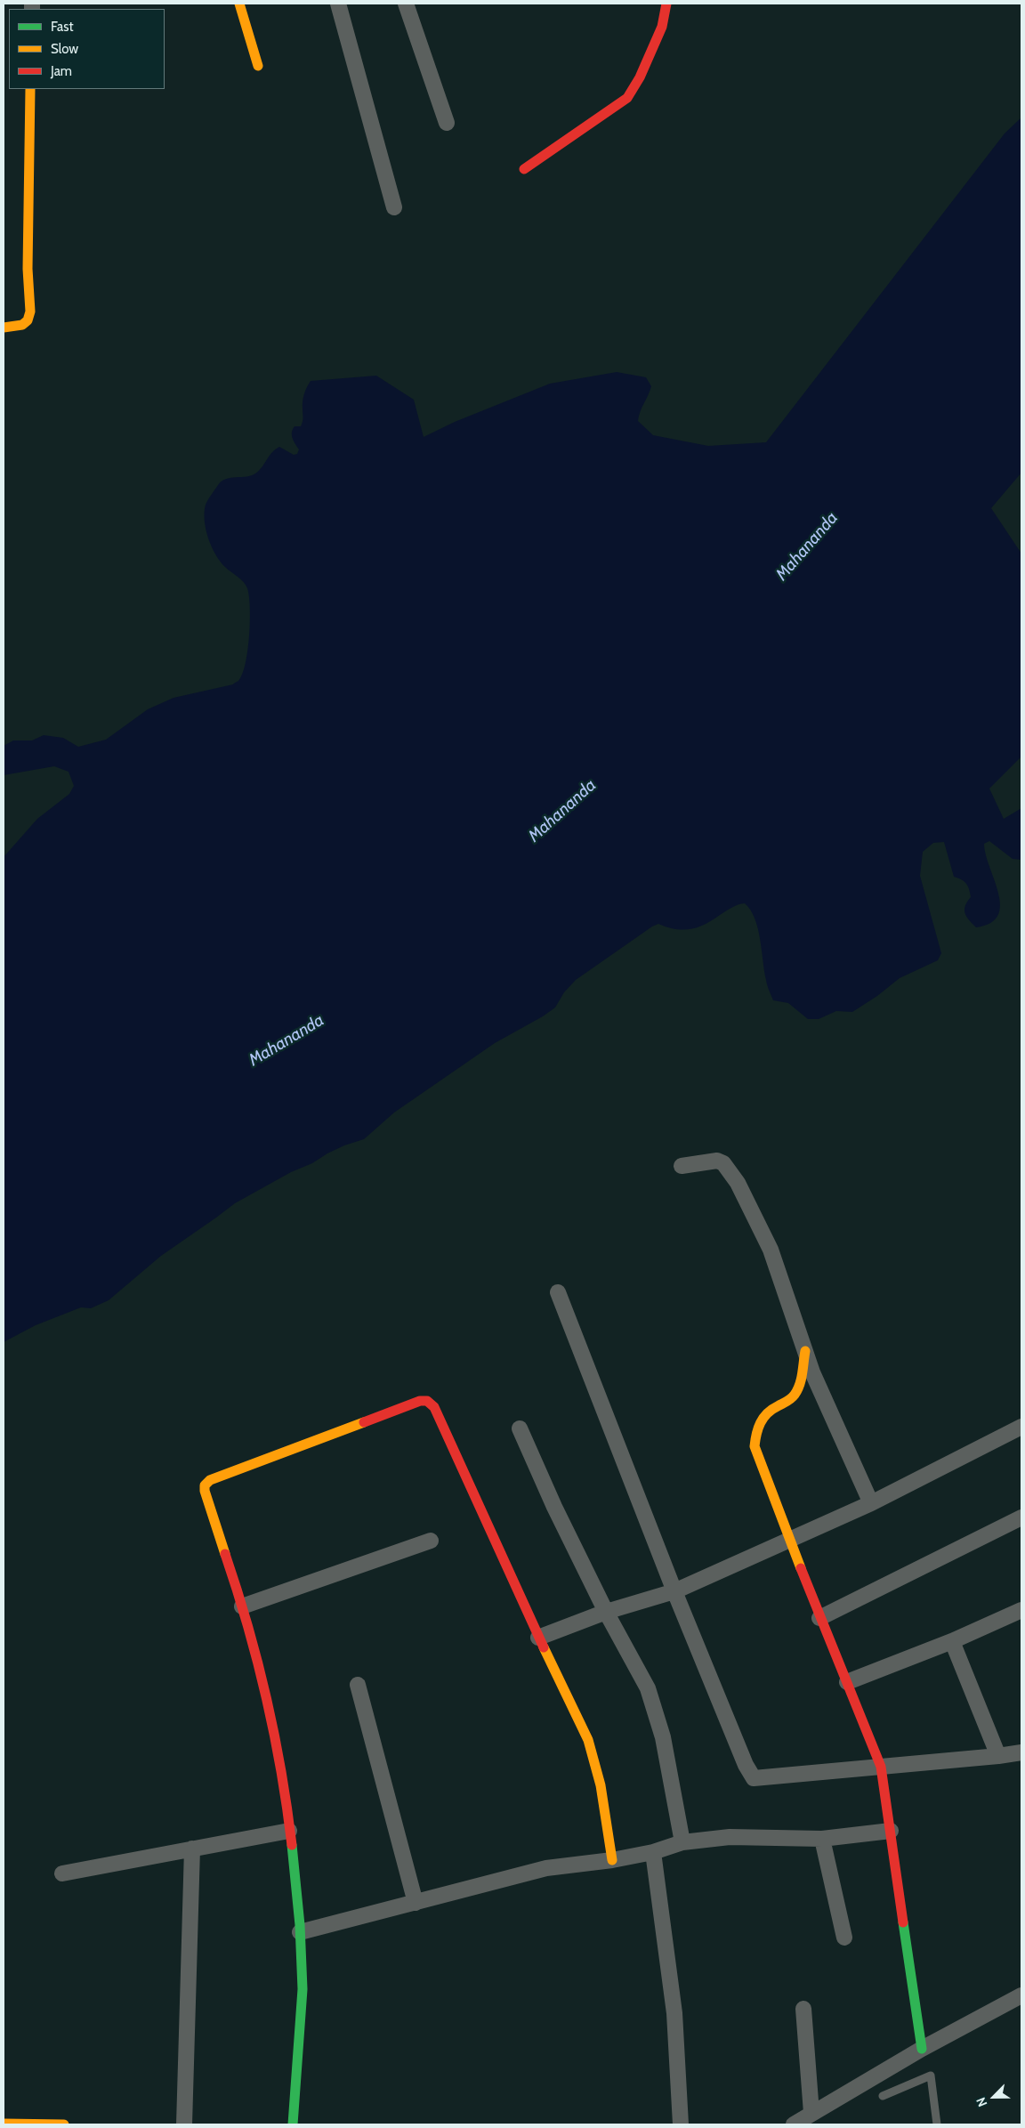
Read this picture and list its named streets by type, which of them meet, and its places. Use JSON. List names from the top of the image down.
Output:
{
  "water": ["Mahananda"],
  "legend": ["Fast", "Slow", "Jam"],
  "north": "bottom left"
}
